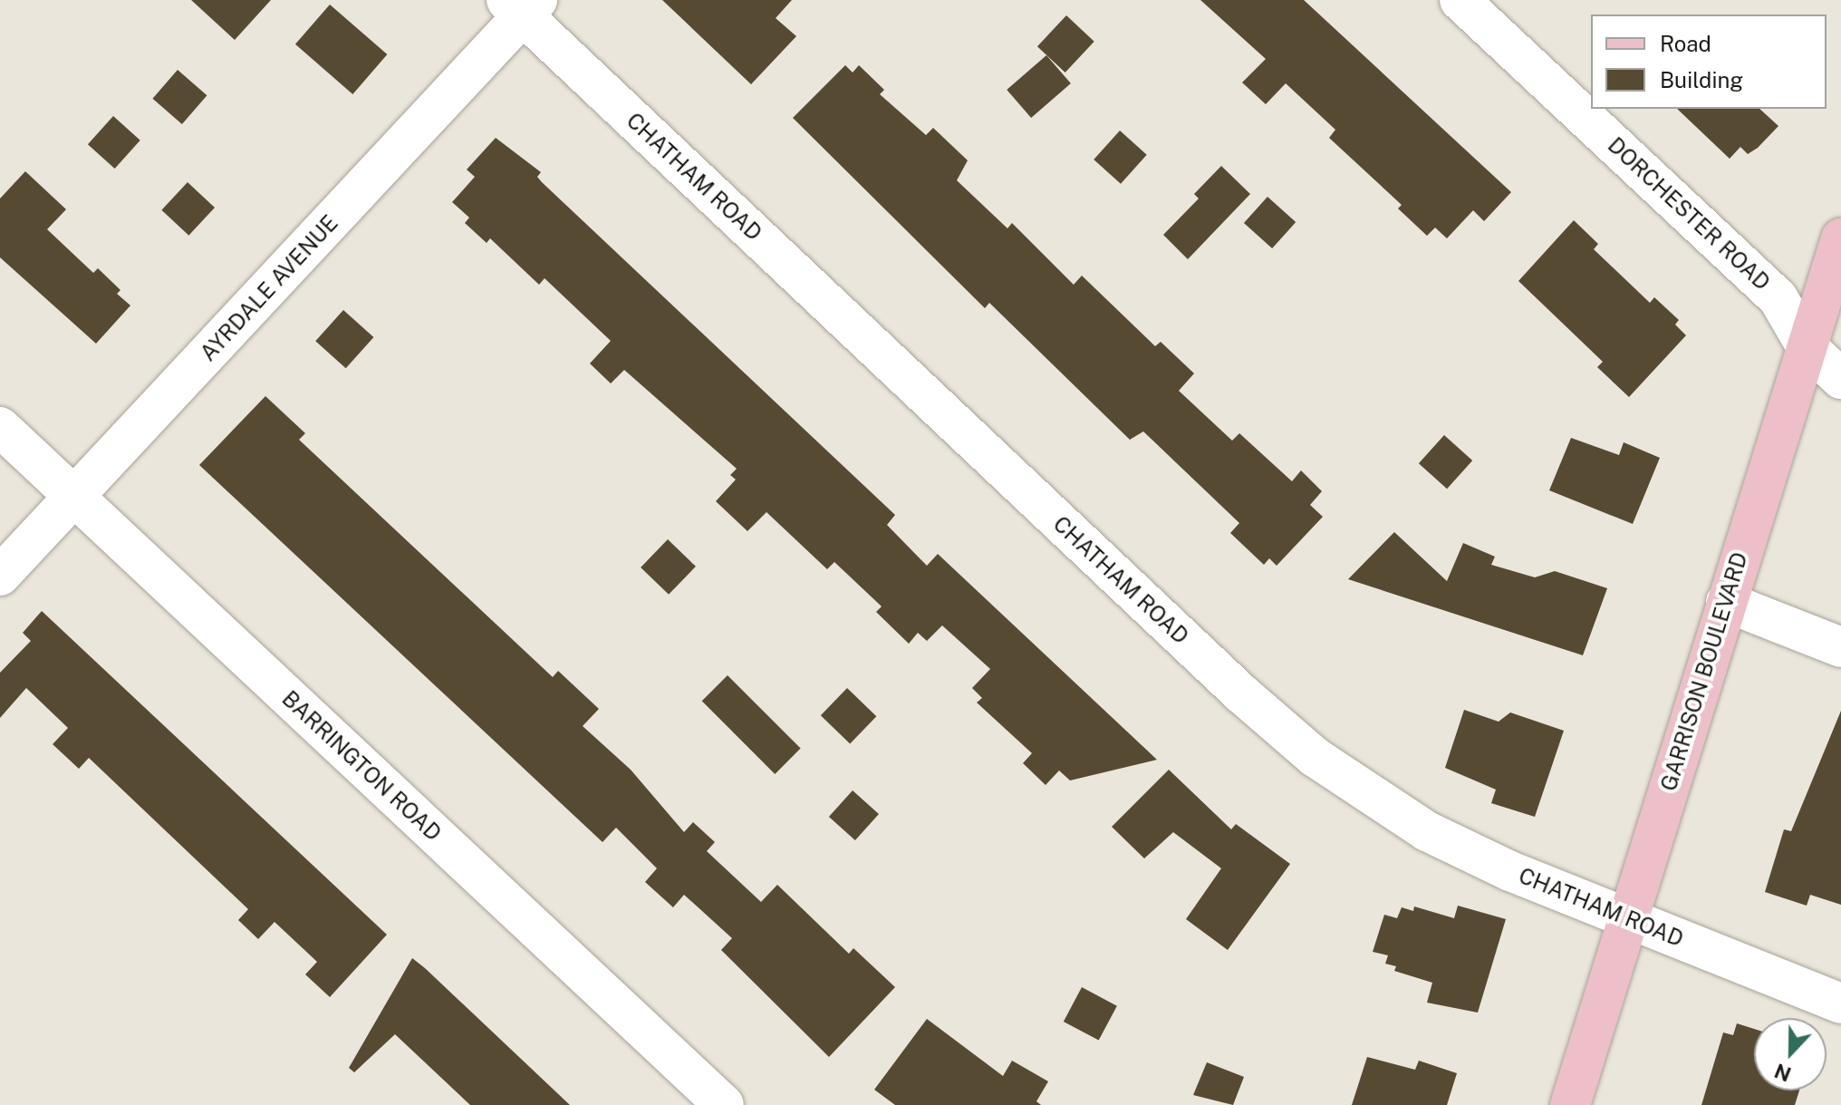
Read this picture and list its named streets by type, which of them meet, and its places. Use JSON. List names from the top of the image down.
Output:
{
  "streets": {
    "main road": ["GARRISON BOULEVARD"],
    "street": [
      "CHATHAM ROAD",
      "DORCHESTER ROAD",
      "AYRDALE AVENUE",
      "BARRINGTON ROAD"
    ]
  },
  "crossings": [
    ["CHATHAM ROAD", "AYRDALE AVENUE"],
    ["CHATHAM ROAD", "GARRISON BOULEVARD"],
    ["DORCHESTER ROAD", "GARRISON BOULEVARD"],
    ["AYRDALE AVENUE", "BARRINGTON ROAD"]
  ],
  "legend": ["Road", "Building"],
  "north": "bottom"
}
